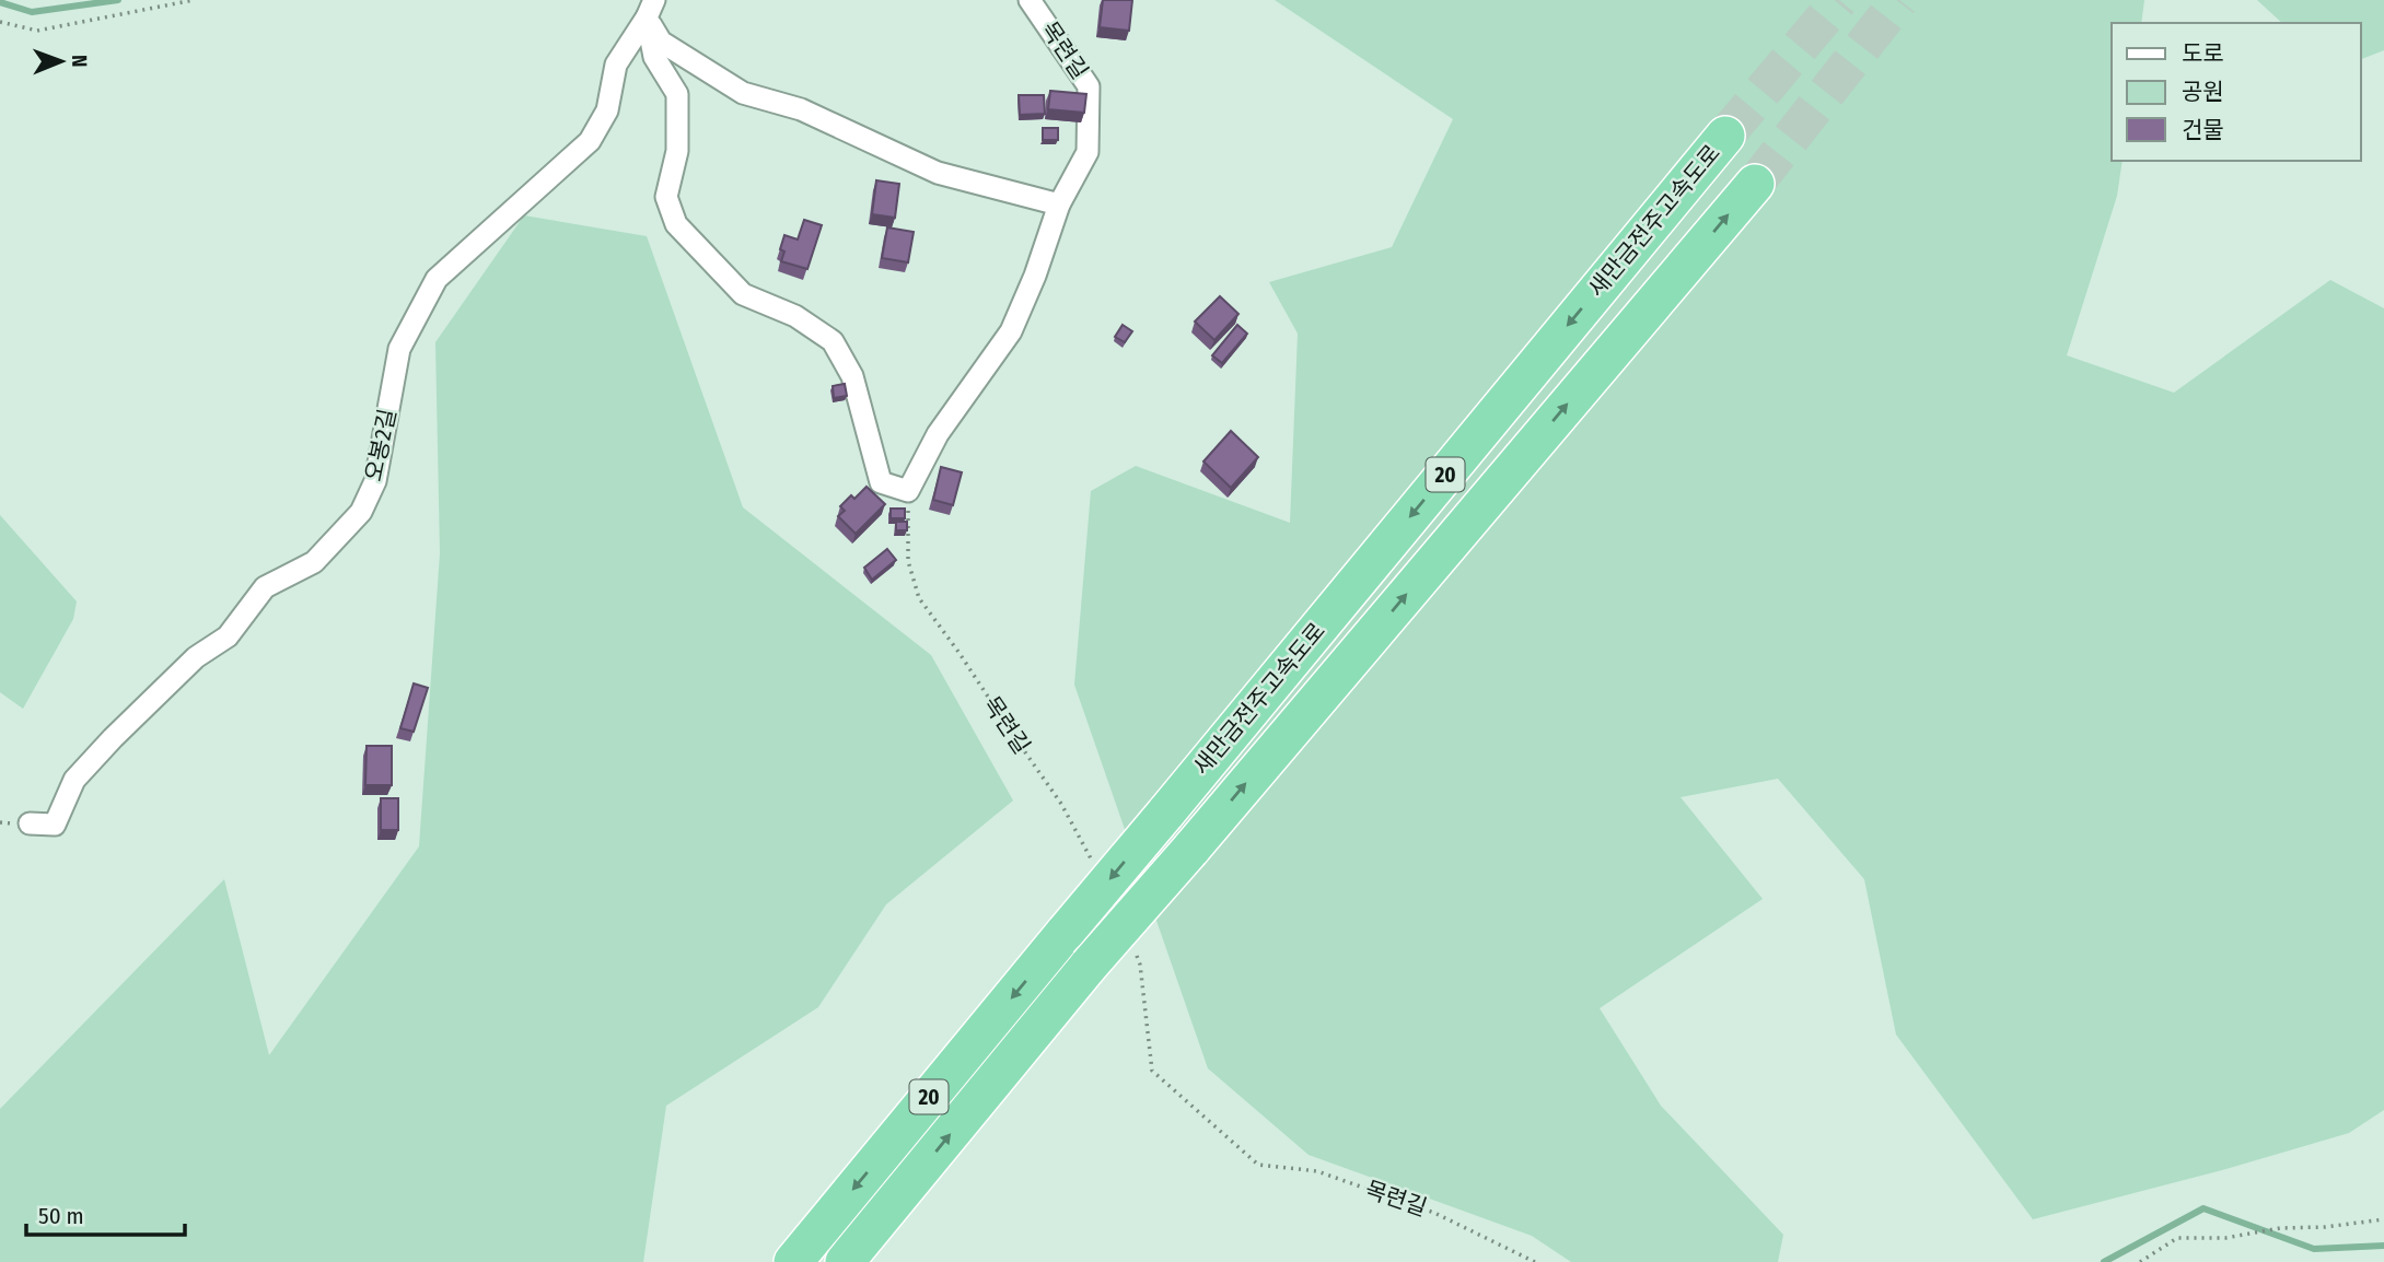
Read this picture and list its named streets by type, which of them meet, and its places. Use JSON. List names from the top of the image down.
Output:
{
  "streets": {
    "highway": ["새만금전주고속도로", "20"],
    "street": ["목련길", "오봉2길"]
  },
  "legend": ["도로", "공원", "건물"],
  "scale_bar": "50 m",
  "north": "right"
}
